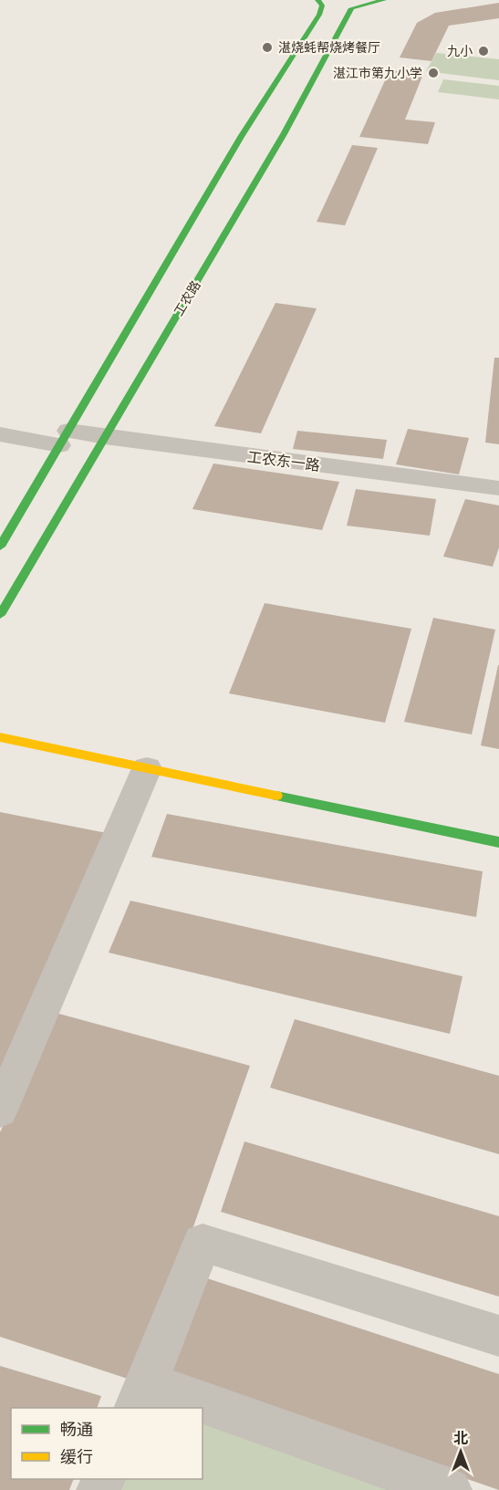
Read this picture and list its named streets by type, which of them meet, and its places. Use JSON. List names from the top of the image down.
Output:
{
  "streets": {
    "street": ["工农路", "工农东一路"]
  },
  "crossings": [
    ["工农路", "工农东一路"]
  ],
  "places": ["湛烧蚝帮烧烤餐厅", "九小", "湛江市第九小学"],
  "legend": ["畅通", "缓行"],
  "north": "top"
}
